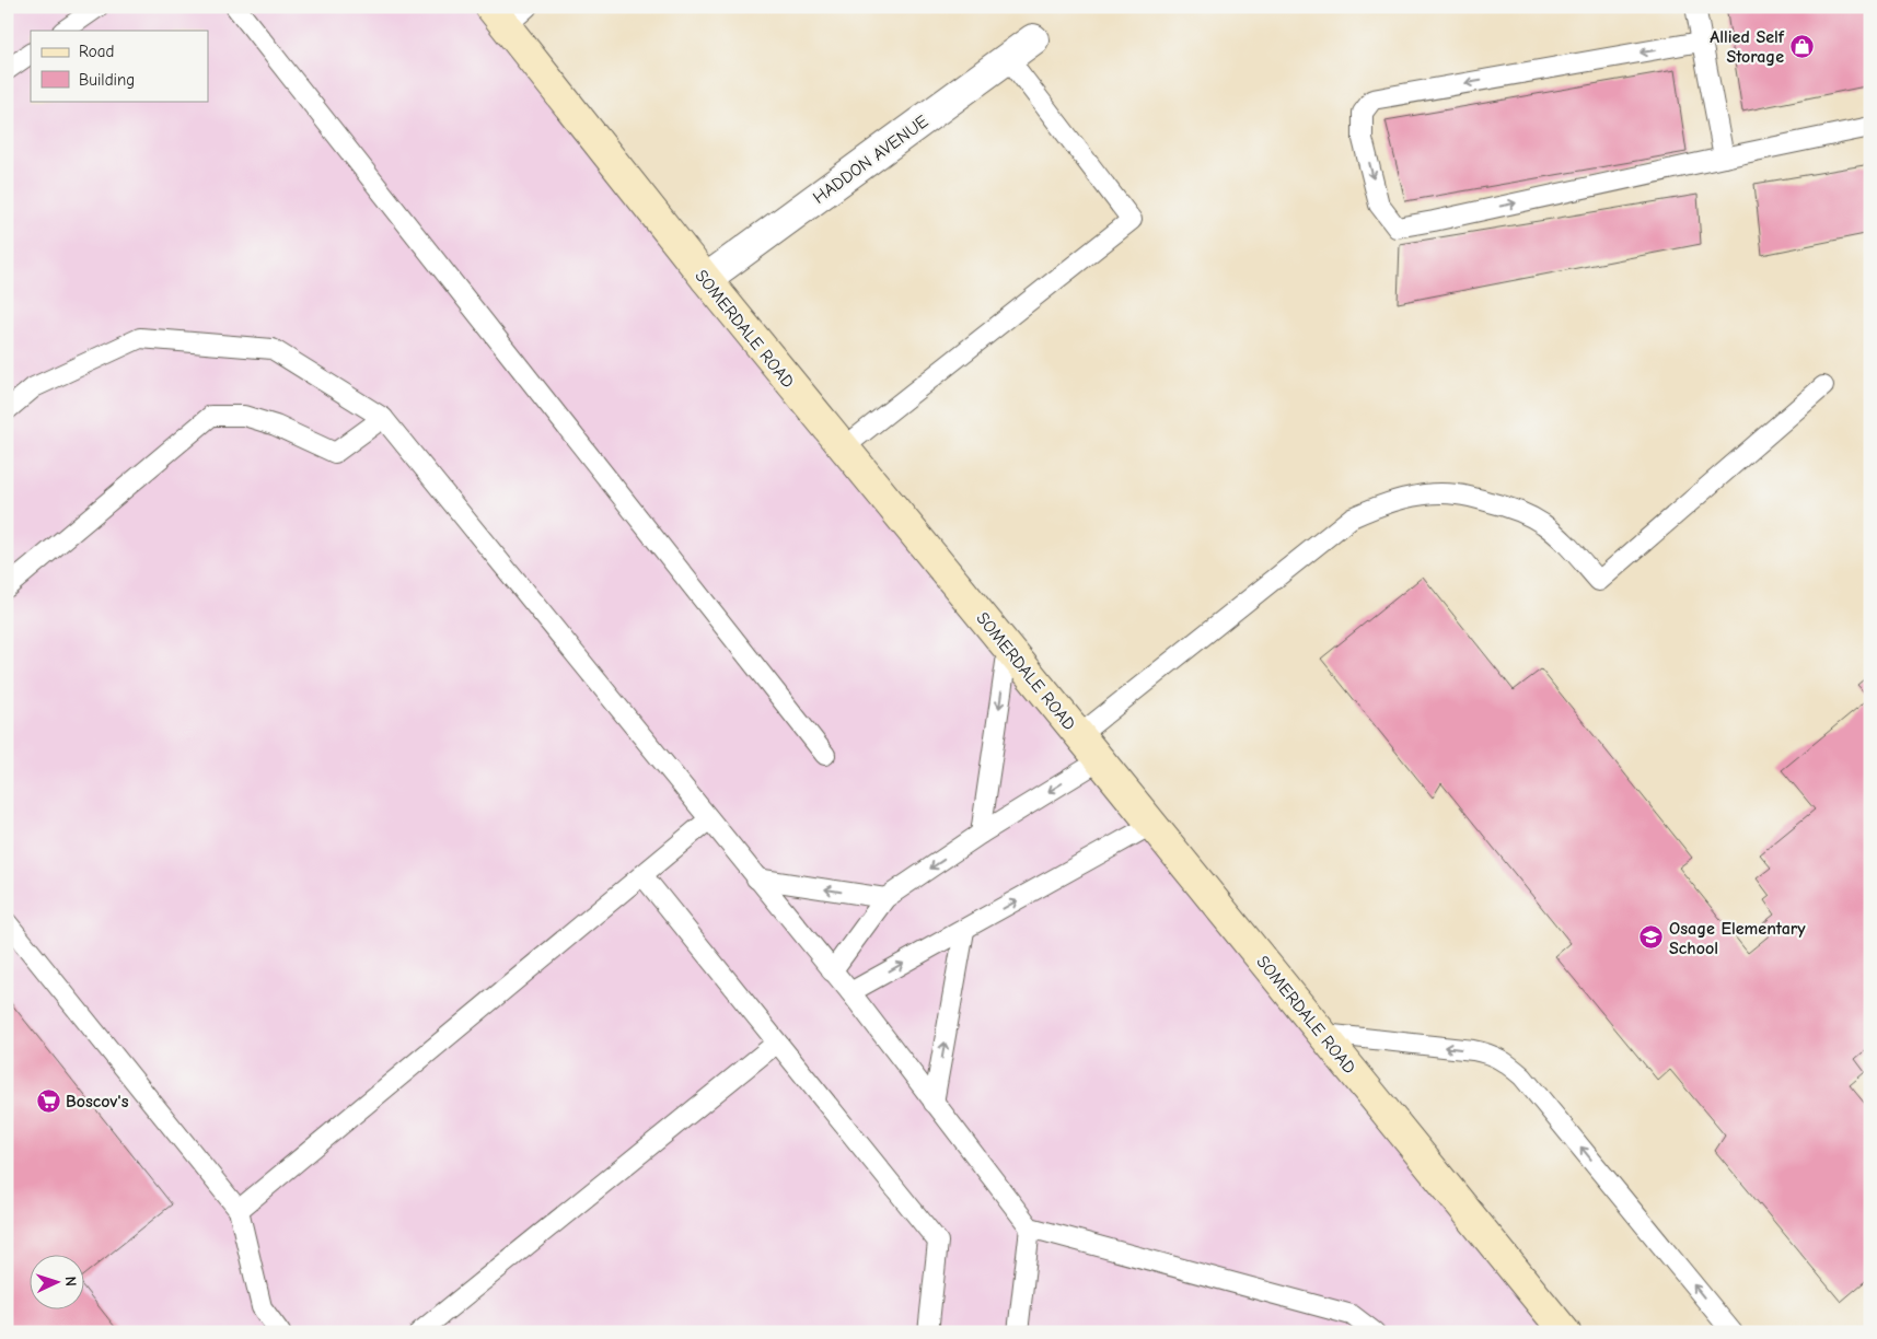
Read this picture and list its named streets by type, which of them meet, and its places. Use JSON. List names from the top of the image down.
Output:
{
  "streets": {
    "main road": ["SOMERDALE ROAD"],
    "street": ["HADDON AVENUE"]
  },
  "crossings": [
    ["HADDON AVENUE", "SOMERDALE ROAD"]
  ],
  "places": {
    "shop": ["Allied Self Storage"],
    "school or university": ["Osage Elementary School"],
    "supermarket": ["Boscov's"]
  },
  "legend": ["Road", "Building"],
  "north": "right"
}
